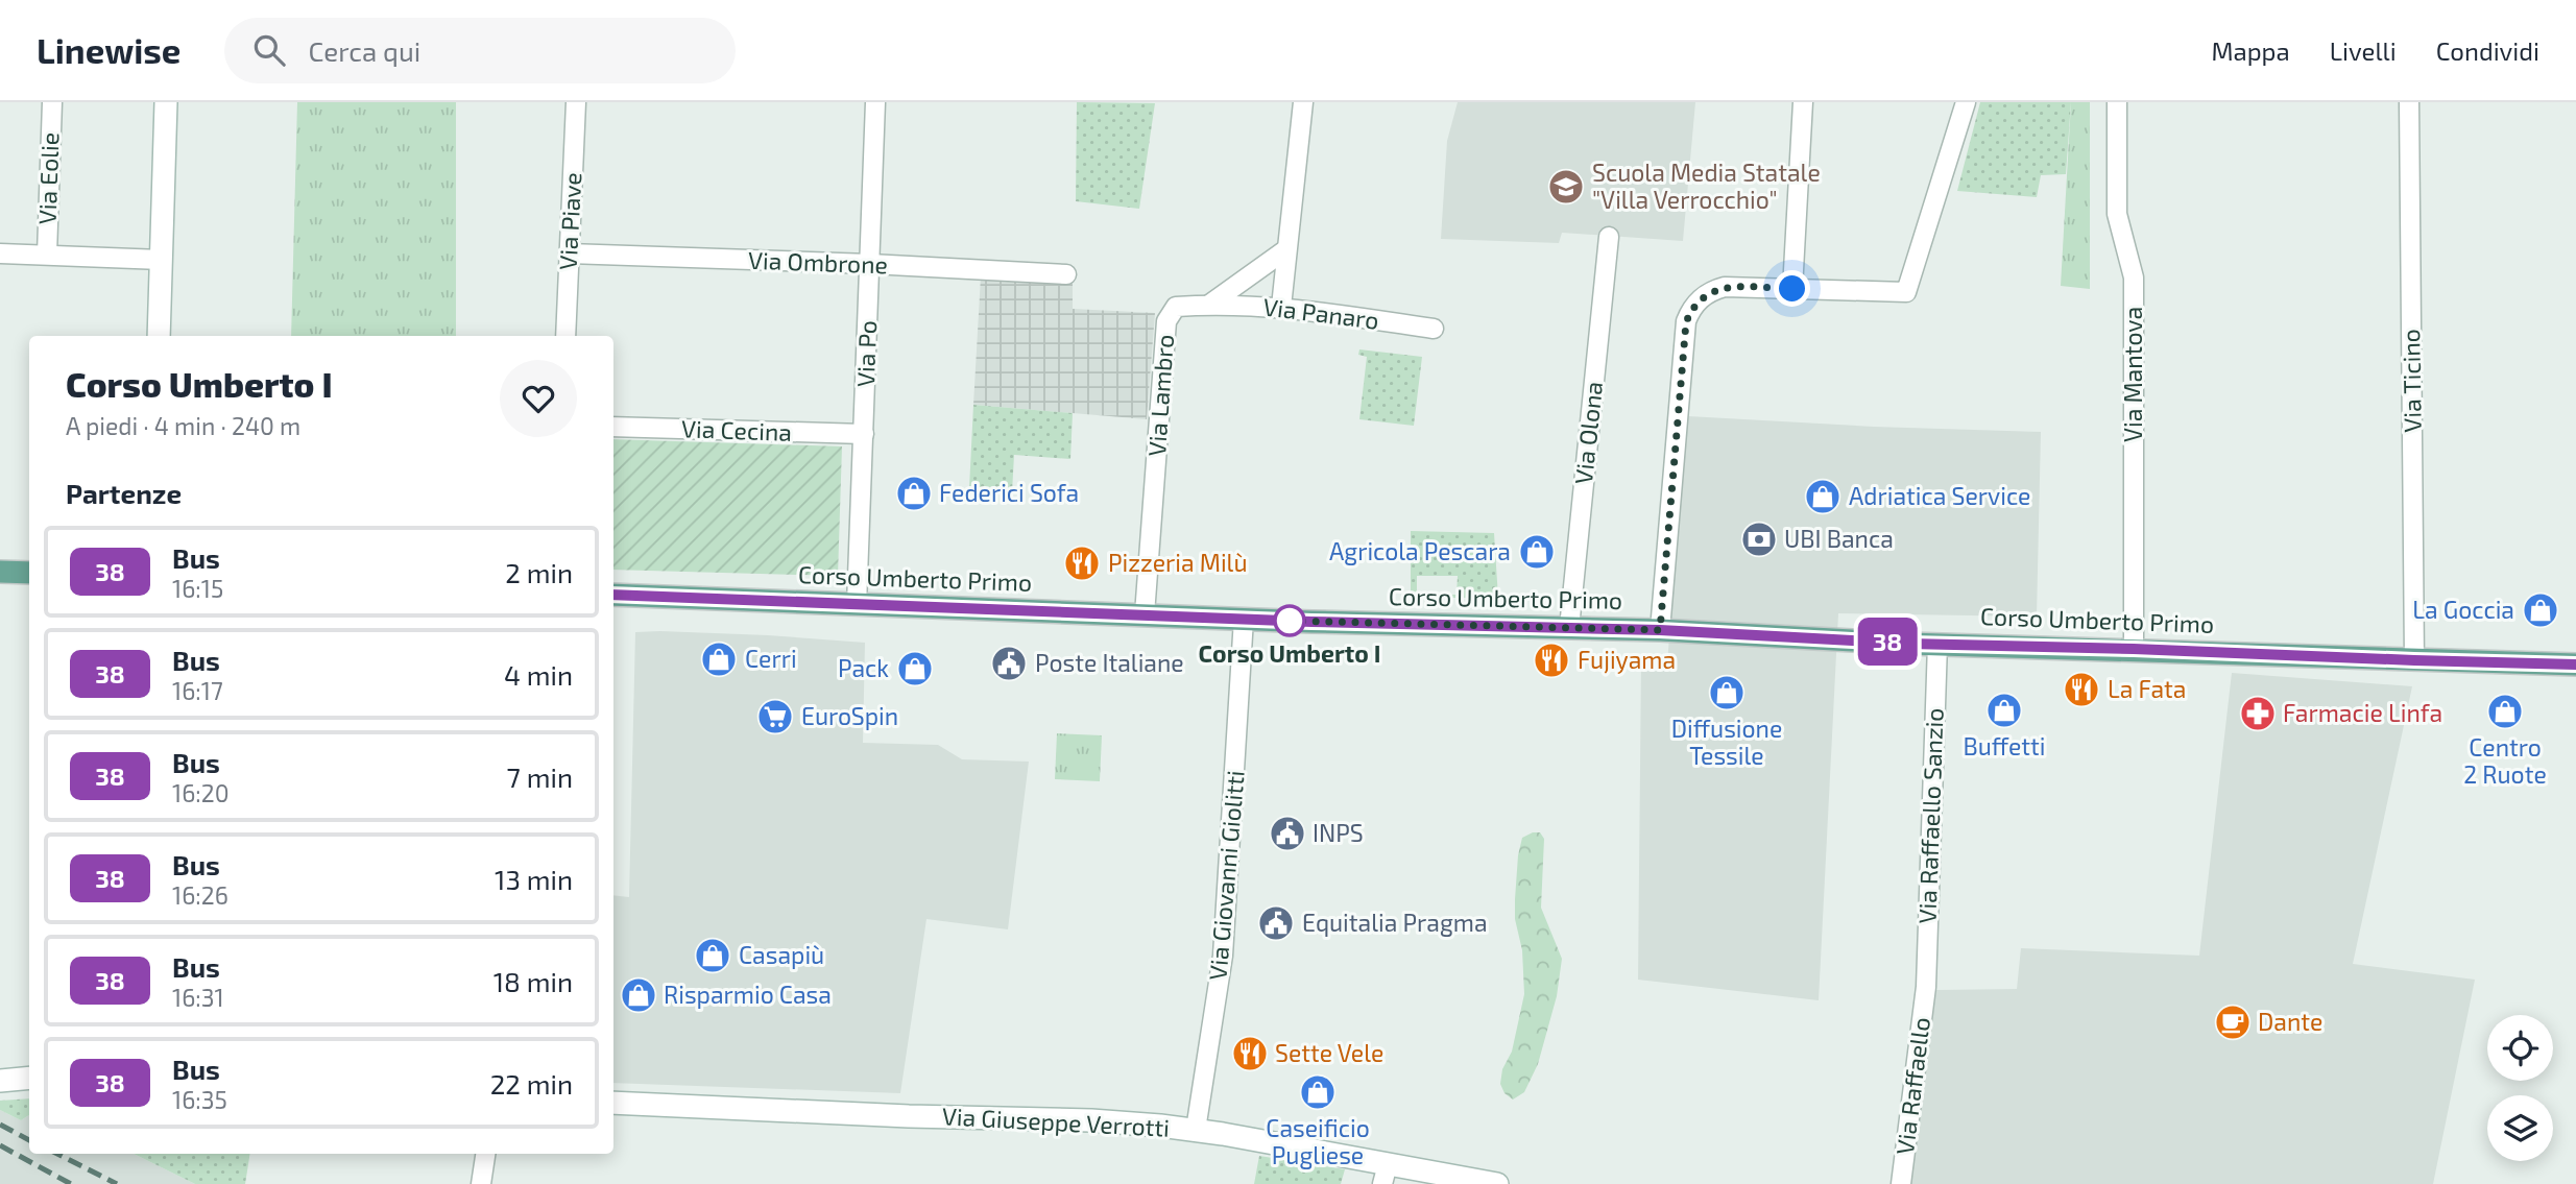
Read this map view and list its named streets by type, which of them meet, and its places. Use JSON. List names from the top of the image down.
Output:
{
  "streets": {
    "main road": ["Corso Umberto Primo"],
    "street": [
      "Via Eolie",
      "Via Piave",
      "Via Ombrone",
      "Via Panaro",
      "Via Po",
      "Via Mantova",
      "Via Ticino",
      "Via Lambro",
      "Via Cecina",
      "Via Olona",
      "Via Raffaello Sanzio",
      "Via Giovanni Giolitti",
      "Via Raffaello",
      "Via Giuseppe Verrotti"
    ]
  },
  "crossings": [
    ["Via Piave", "Via Ombrone"],
    ["Via Ombrone", "Via Po"],
    ["Via Panaro", "Via Lambro"],
    ["Via Po", "Via Cecina"],
    ["Via Po", "Corso Umberto Primo"],
    ["Via Mantova", "Corso Umberto Primo"],
    ["Via Ticino", "Corso Umberto Primo"],
    ["Via Lambro", "Corso Umberto Primo"],
    ["Via Olona", "Corso Umberto Primo"],
    ["Corso Umberto Primo", "Via Raffaello Sanzio"],
    ["Corso Umberto Primo", "Via Giovanni Giolitti"],
    ["Via Raffaello Sanzio", "Via Raffaello"],
    ["Via Giovanni Giolitti", "Via Giuseppe Verrotti"]
  ],
  "places": {
    "school or university": ["Scuola Media Statale \"Villa Verrocchio\""],
    "shop": [
      "Federici Sofa",
      "Adriatica Service",
      "Agricola Pescara",
      "La Goccia",
      "Cerri",
      "Pack",
      "Diffusione Tessile",
      "Buffetti",
      "Centro 2 Ruote",
      "Casapiù",
      "Risparmio Casa",
      "Caseificio Pugliese"
    ],
    "bank": ["UBI Banca"],
    "restaurant": [
      "Pizzeria Milù",
      "Fujiyama",
      "La Fata",
      "Sette Vele"
    ],
    "other": ["Corso Umberto I"],
    "public building": ["Poste Italiane", "INPS", "Equitalia Pragma"],
    "pharmacy": ["Farmacie Linfa"],
    "supermarket": ["EuroSpin"],
    "cafe": ["Dante"]
  },
  "lines": ["bus line 38"],
  "page": {
    "header": "Linewise",
    "search": "Cerca qui",
    "nav": ["Mappa", "Livelli", "Condividi"],
    "on_map": "38",
    "heading": [
      ["Corso Umberto I", "A piedi · 4 min · 240 m"],
      "Partenze"
    ],
    "list": [
      {
        "mark": "38",
        "name": "Bus",
        "note": "16:15",
        "value": "2 min"
      },
      {
        "mark": "38",
        "name": "Bus",
        "note": "16:17",
        "value": "4 min"
      },
      {
        "mark": "38",
        "name": "Bus",
        "note": "16:20",
        "value": "7 min"
      },
      {
        "mark": "38",
        "name": "Bus",
        "note": "16:26",
        "value": "13 min"
      },
      {
        "mark": "38",
        "name": "Bus",
        "note": "16:31",
        "value": "18 min"
      },
      {
        "mark": "38",
        "name": "Bus",
        "note": "16:35",
        "value": "22 min"
      }
    ]
  }
}
